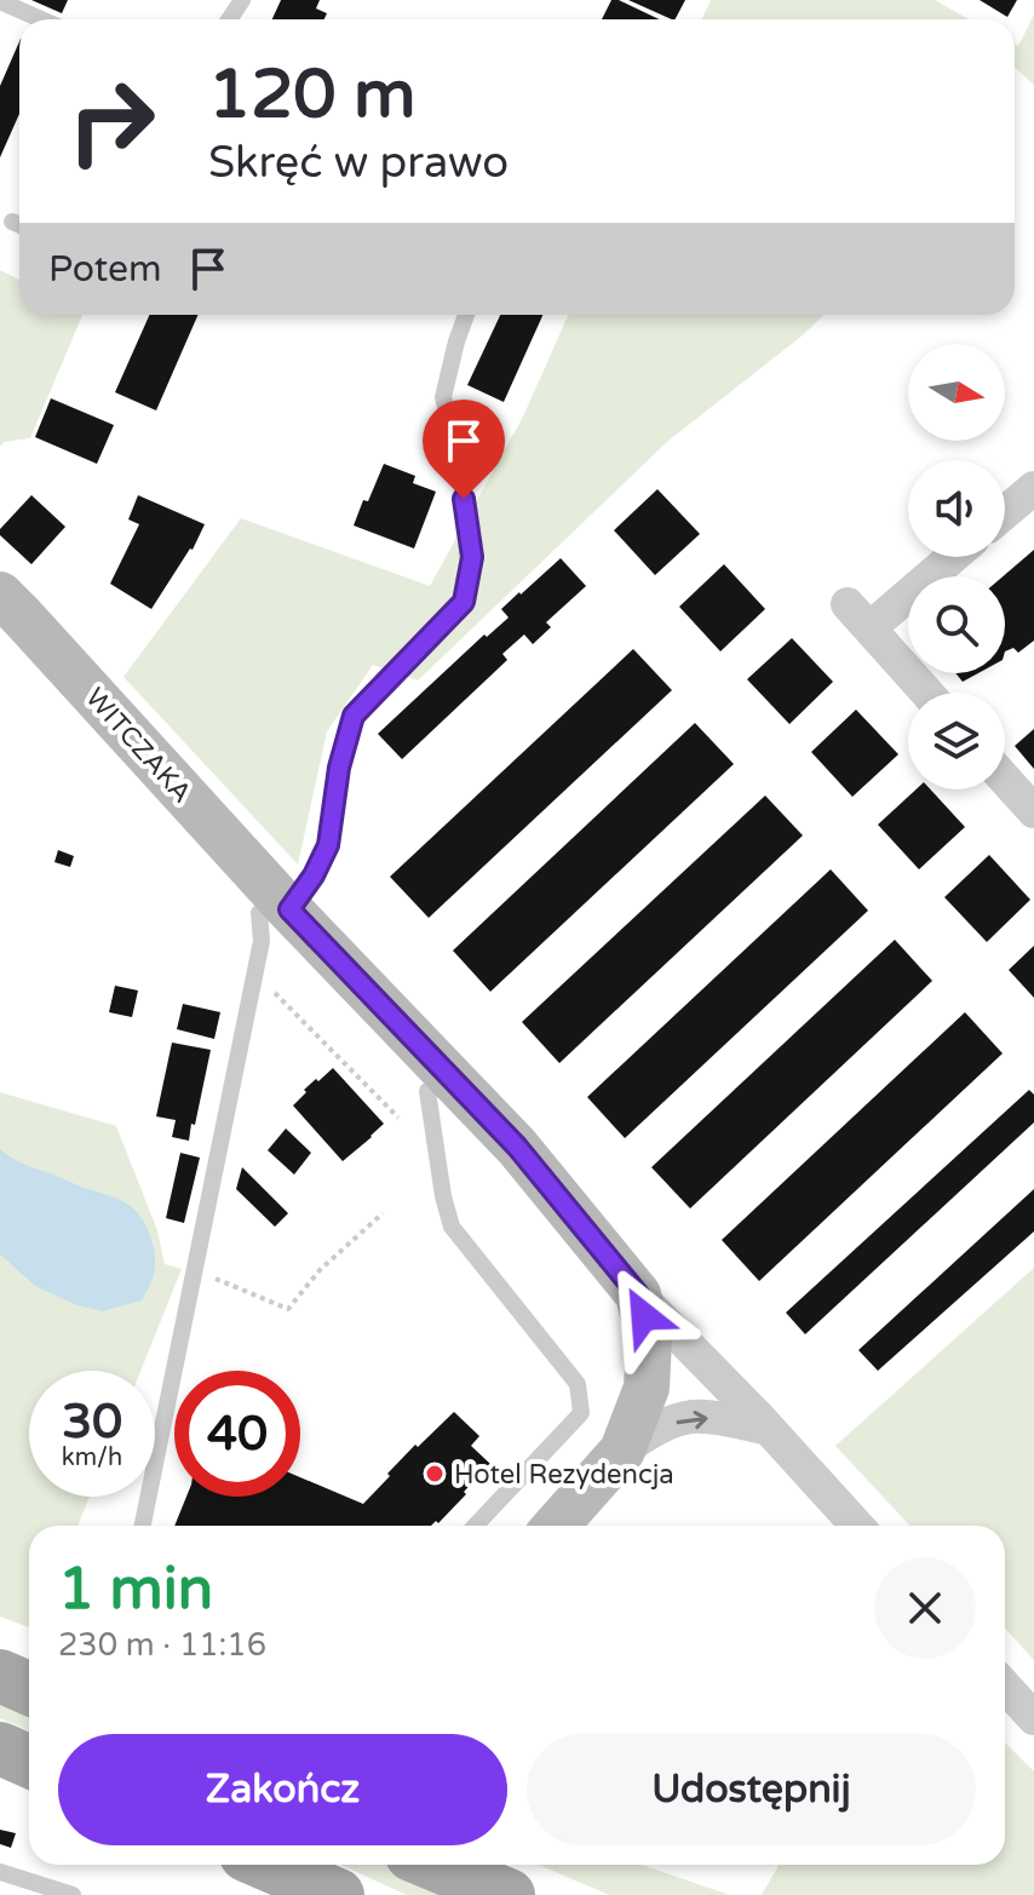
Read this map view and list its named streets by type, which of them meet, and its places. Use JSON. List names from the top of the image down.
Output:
{
  "streets": {
    "street": ["WITCZAKA"]
  },
  "places": ["Hotel Rezydencja"],
  "north": "right",
  "page": {
    "turn": ["120 m", "Skręć w prawo"],
    "then": "Potem",
    "speed": "30 km/h",
    "limit": "40",
    "heading": ["1 min", "230 m · 11:16"],
    "buttons": ["Zakończ", "Udostępnij"]
  }
}
